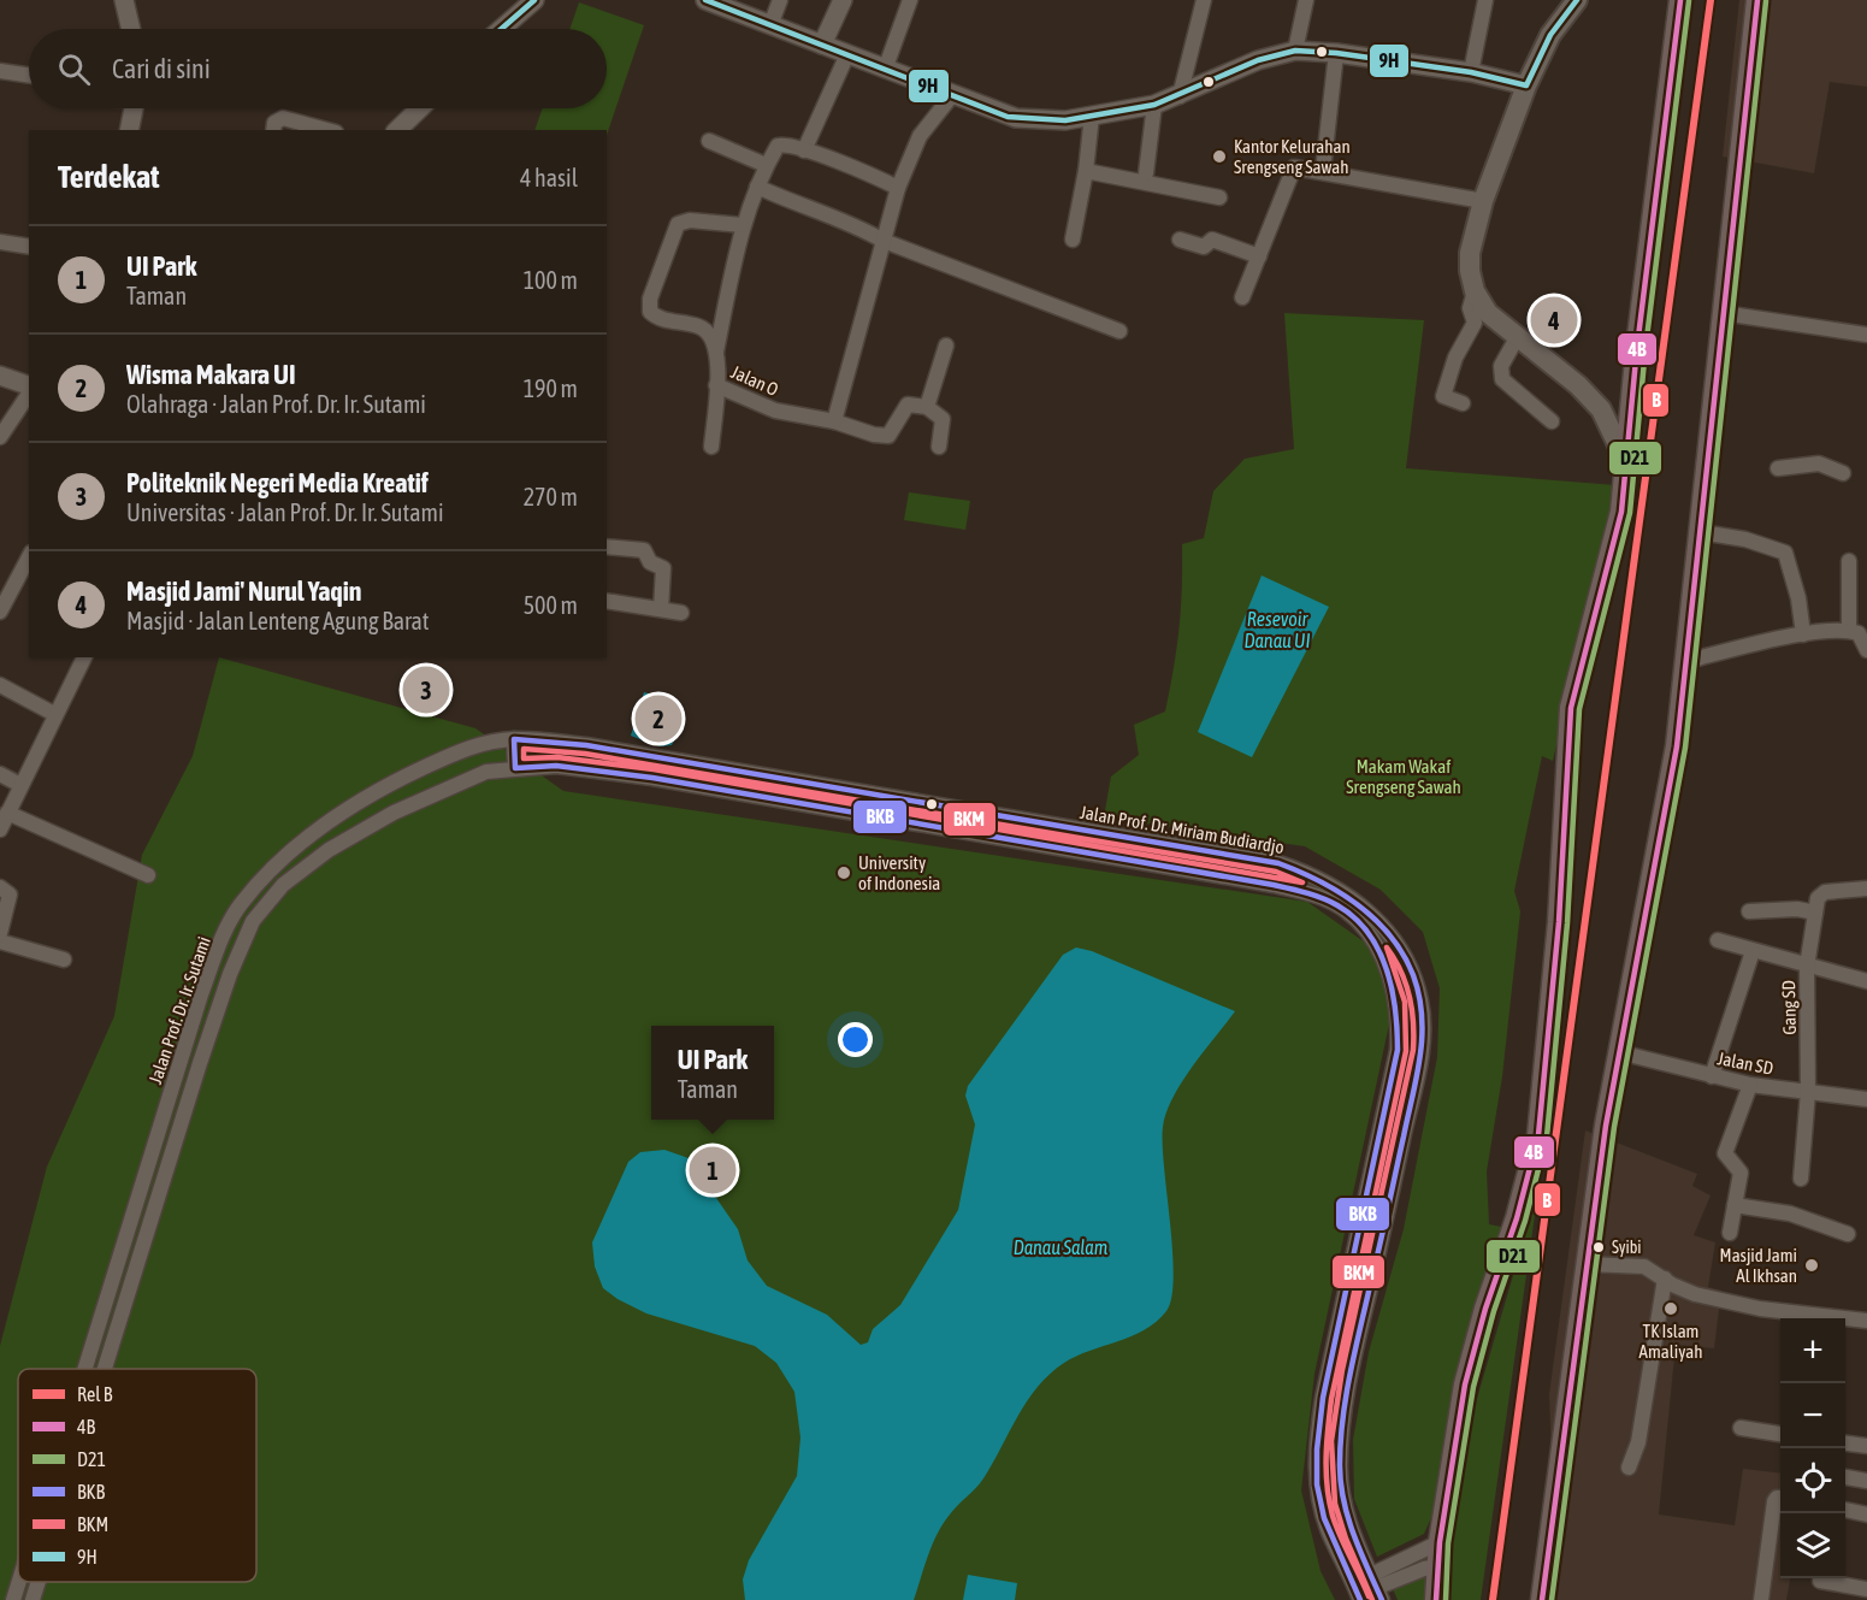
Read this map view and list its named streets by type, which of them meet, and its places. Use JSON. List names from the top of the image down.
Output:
{
  "streets": {
    "street": [
      "Jalan O",
      "Jalan Prof. Dr. Miriam Budiardjo",
      "Gang SD",
      "Jalan Prof. Dr. Ir. Sutami",
      "Jalan SD"
    ]
  },
  "crossings": [
    ["Jalan Prof. Dr. Miriam Budiardjo", "Jalan Prof. Dr. Ir. Sutami"],
    ["Gang SD", "Jalan SD"]
  ],
  "water": ["Resevoir Danau UI", "Danau Salam"],
  "parks": ["Makam Wakaf Srengseng Sawah"],
  "places": [
    "Kantor Kelurahan Srengseng Sawah",
    "University of Indonesia",
    "Syibi",
    "Masjid Jami Al Ikhsan",
    "TK Islam Amaliyah"
  ],
  "lines": [
    "rail line B",
    "transit line 4B",
    "transit line 9H",
    "transit line D21",
    "transit line BKB",
    "transit line BKM"
  ],
  "legend": [
    "Rel B",
    "4B",
    "D21",
    "BKB",
    "BKM",
    "9H"
  ],
  "page": {
    "search": "Cari di sini",
    "heading": ["Terdekat", "4 hasil"],
    "list": [
      {
        "mark": "1",
        "name": "UI Park",
        "note": "Taman",
        "value": "100 m"
      },
      {
        "mark": "2",
        "name": "Wisma Makara UI",
        "note": "Olahraga · Jalan Prof. Dr. Ir. Sutami",
        "value": "190 m"
      },
      {
        "mark": "3",
        "name": "Politeknik Negeri Media Kreatif",
        "note": "Universitas · Jalan Prof. Dr. Ir. Sutami",
        "value": "270 m"
      },
      {
        "mark": "4",
        "name": "Masjid Jami' Nurul Yaqin",
        "note": "Masjid · Jalan Lenteng Agung Barat",
        "value": "500 m"
      }
    ],
    "pins": [
      "4",
      "3",
      "2",
      "1"
    ],
    "popup": ["UI Park", "Taman"],
    "map_buttons": ["+", "−"]
  }
}
